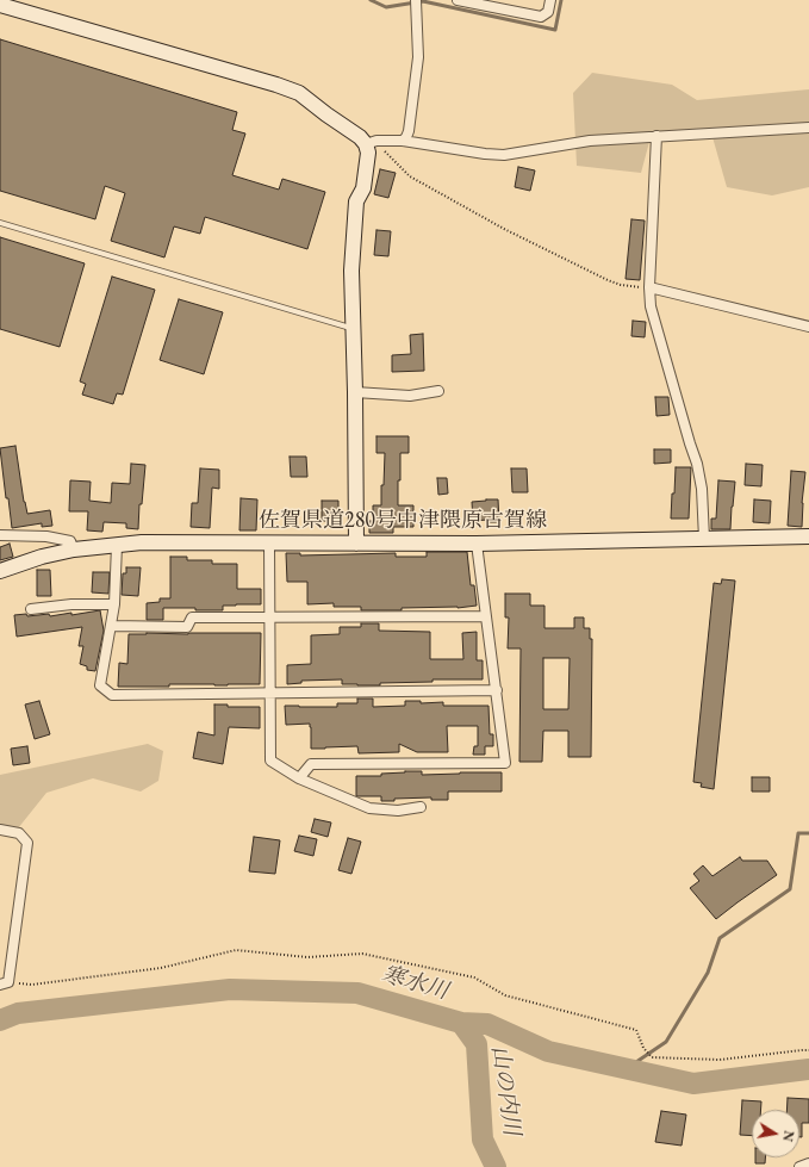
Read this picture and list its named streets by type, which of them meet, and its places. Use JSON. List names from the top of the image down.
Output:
{
  "streets": {
    "main road": ["佐賀県道280号中津隈原古賀線"]
  },
  "water": ["寒水川", "山の内川"],
  "north": "right"
}
